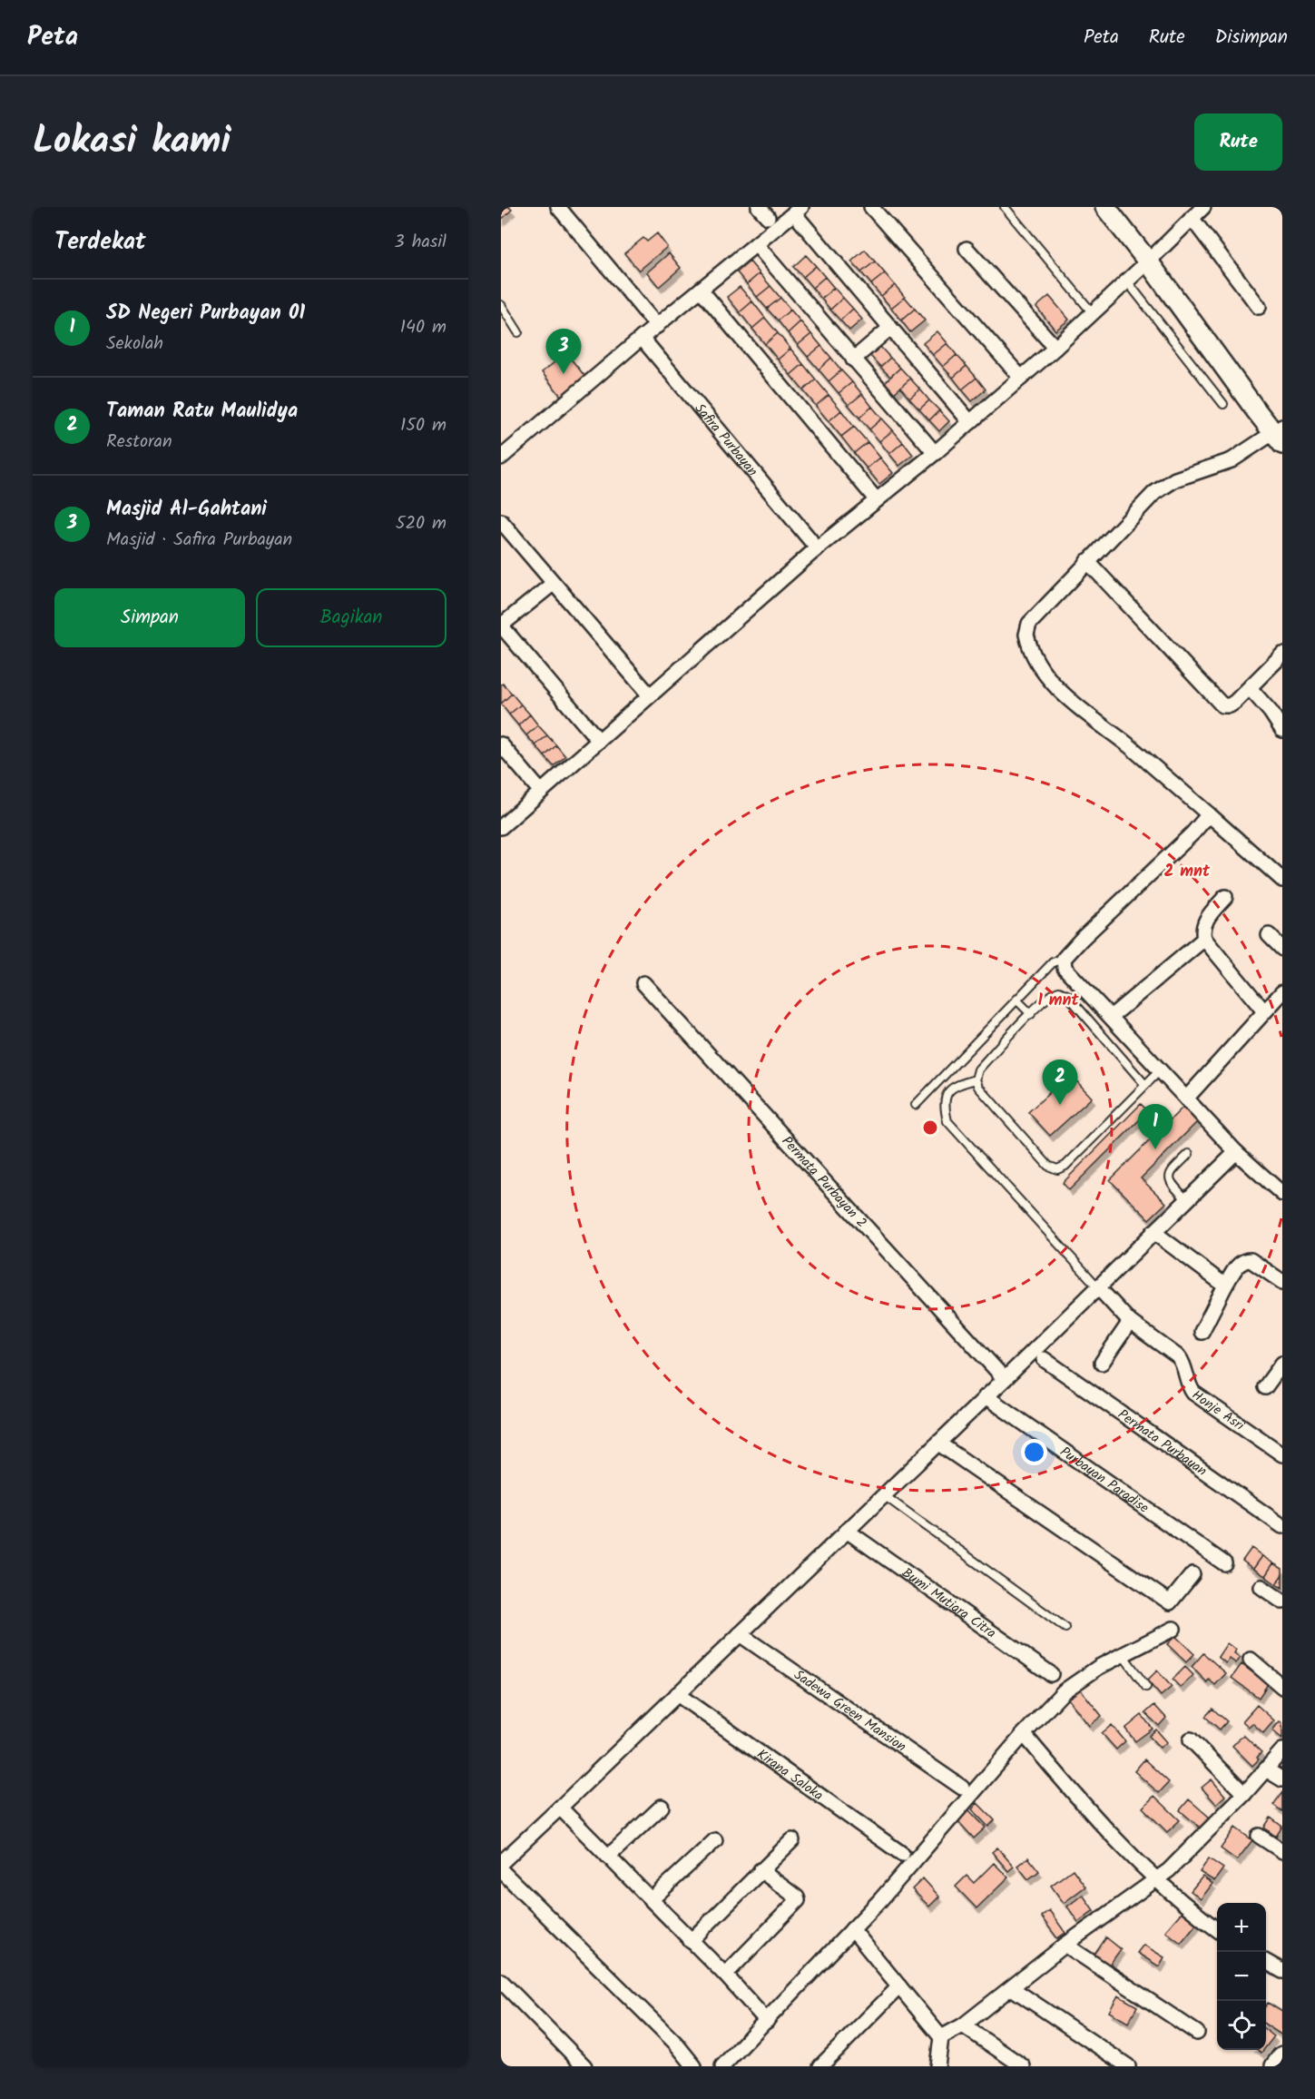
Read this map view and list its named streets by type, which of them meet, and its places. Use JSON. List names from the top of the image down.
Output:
{
  "streets": {
    "street": [
      "Safira Purbayan",
      "Permata Purbayan 2",
      "Honje Asri",
      "Permata Purbayan",
      "Purbayan Paradise",
      "Bumi Mutiara Citra",
      "Sadewa Green Mansion",
      "Kirana Saloka"
    ]
  },
  "page": {
    "header": "Peta",
    "nav": ["Peta", "Rute", "Disimpan"],
    "title": "Lokasi kami",
    "buttons": [
      "Rute",
      ["Simpan", "Bagikan"]
    ],
    "heading": ["Terdekat", "3 hasil"],
    "list": [
      {
        "mark": "1",
        "name": "SD Negeri Purbayan 01",
        "note": "Sekolah",
        "value": "140 m"
      },
      {
        "mark": "2",
        "name": "Taman Ratu Maulidya",
        "note": "Restoran",
        "value": "150 m"
      },
      {
        "mark": "3",
        "name": "Masjid Al-Gahtani",
        "note": "Masjid · Safira Purbayan",
        "value": "520 m"
      }
    ],
    "pins": ["3", "2", "1"],
    "map_buttons": ["+", "−"]
  },
  "rings": ["2 mnt", "1 mnt"]
}
